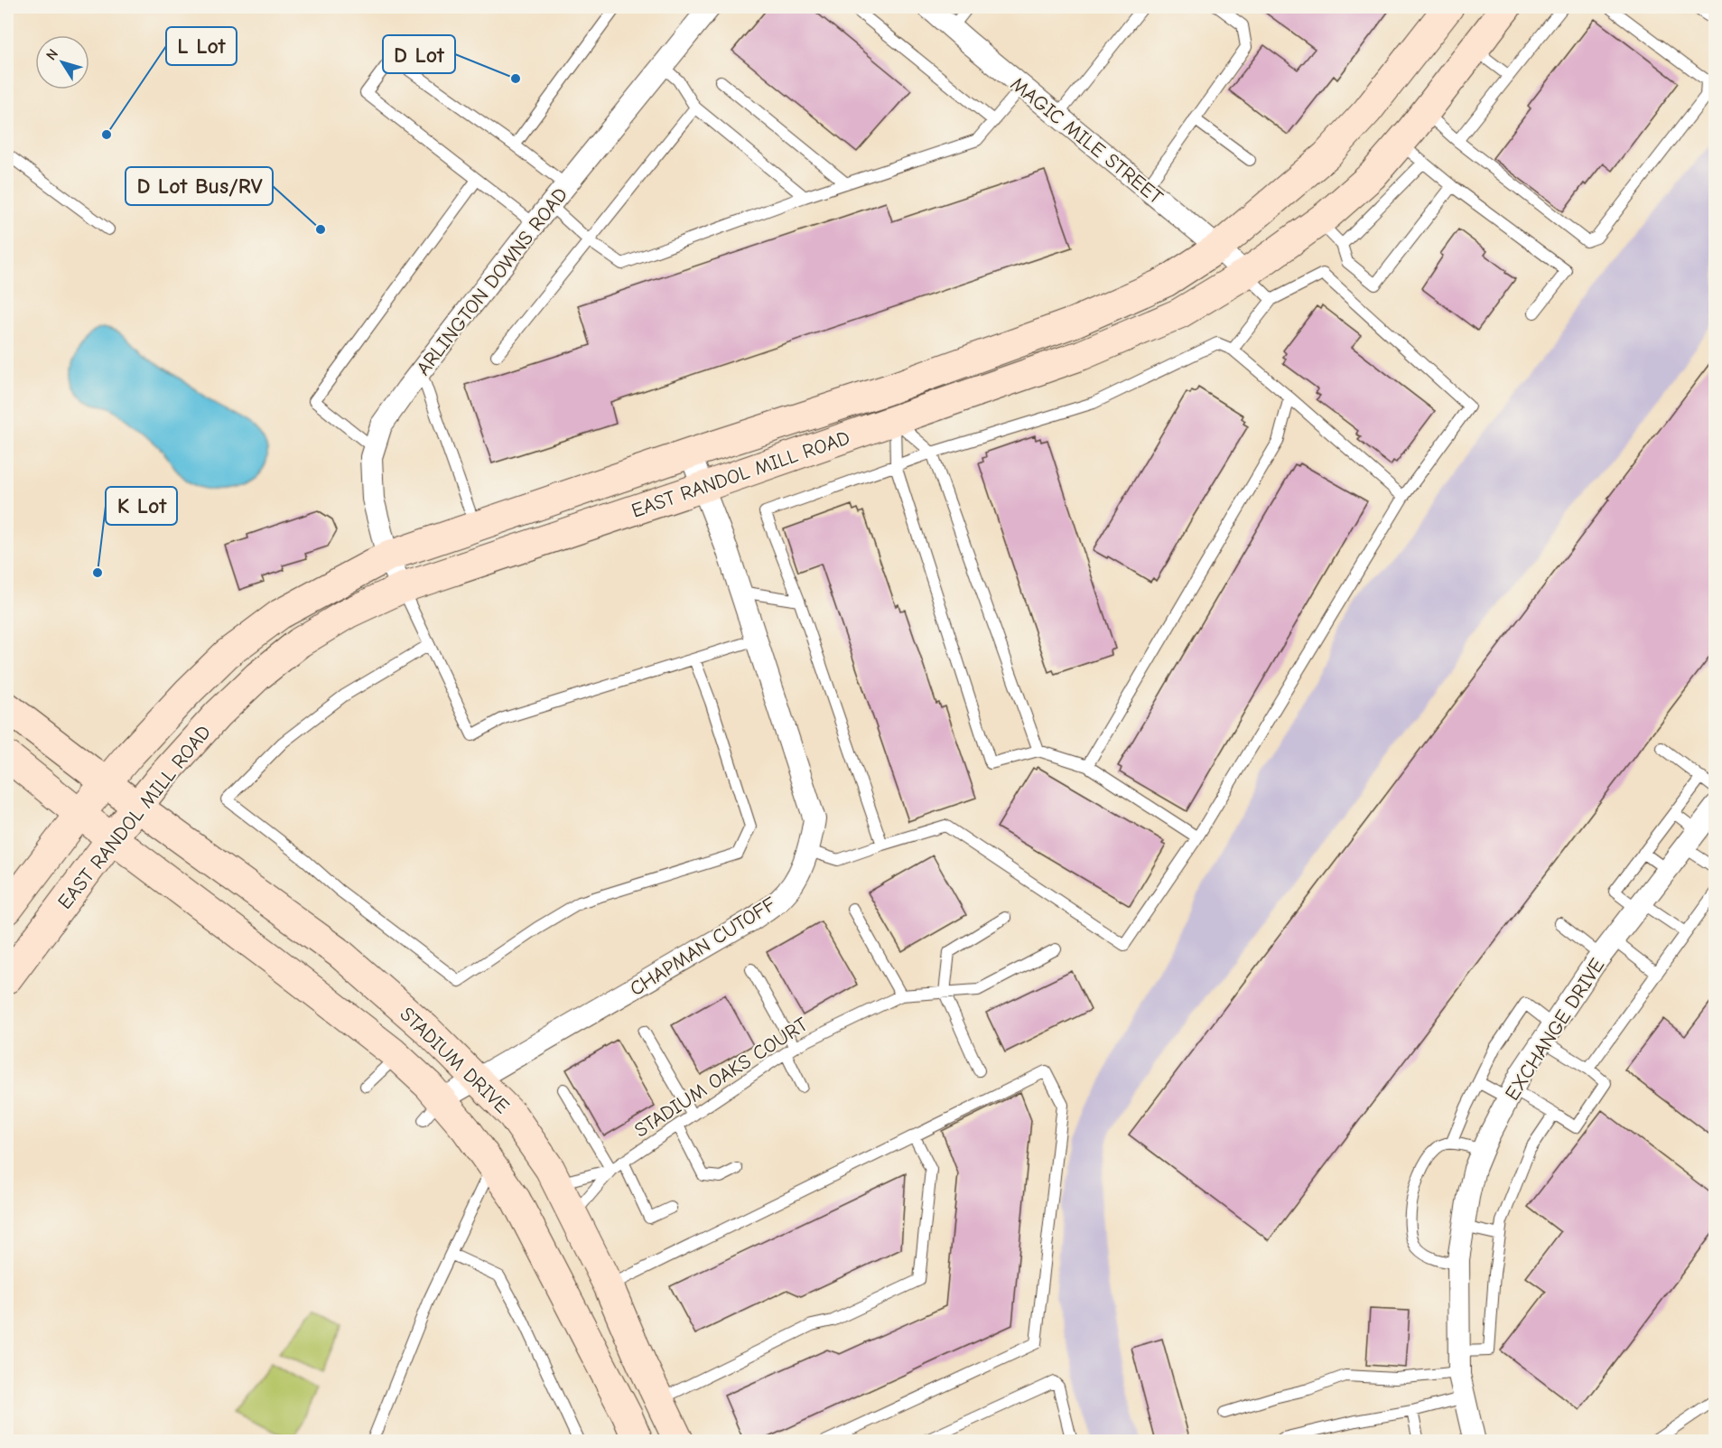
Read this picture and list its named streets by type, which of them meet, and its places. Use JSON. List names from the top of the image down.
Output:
{
  "streets": {
    "main road": ["EAST RANDOL MILL ROAD", "STADIUM DRIVE"],
    "street": [
      "MAGIC MILE STREET",
      "ARLINGTON DOWNS ROAD",
      "CHAPMAN CUTOFF",
      "EXCHANGE DRIVE"
    ],
    "lane": ["STADIUM OAKS COURT"]
  },
  "crossings": [
    ["MAGIC MILE STREET", "EAST RANDOL MILL ROAD"],
    ["ARLINGTON DOWNS ROAD", "EAST RANDOL MILL ROAD"],
    ["EAST RANDOL MILL ROAD", "CHAPMAN CUTOFF"],
    ["EAST RANDOL MILL ROAD", "STADIUM DRIVE"],
    ["CHAPMAN CUTOFF", "STADIUM DRIVE"],
    ["STADIUM DRIVE", "STADIUM OAKS COURT"]
  ],
  "places": [
    "D Lot",
    "L Lot",
    "D Lot Bus/RV",
    "K Lot"
  ],
  "north": "top left"
}
